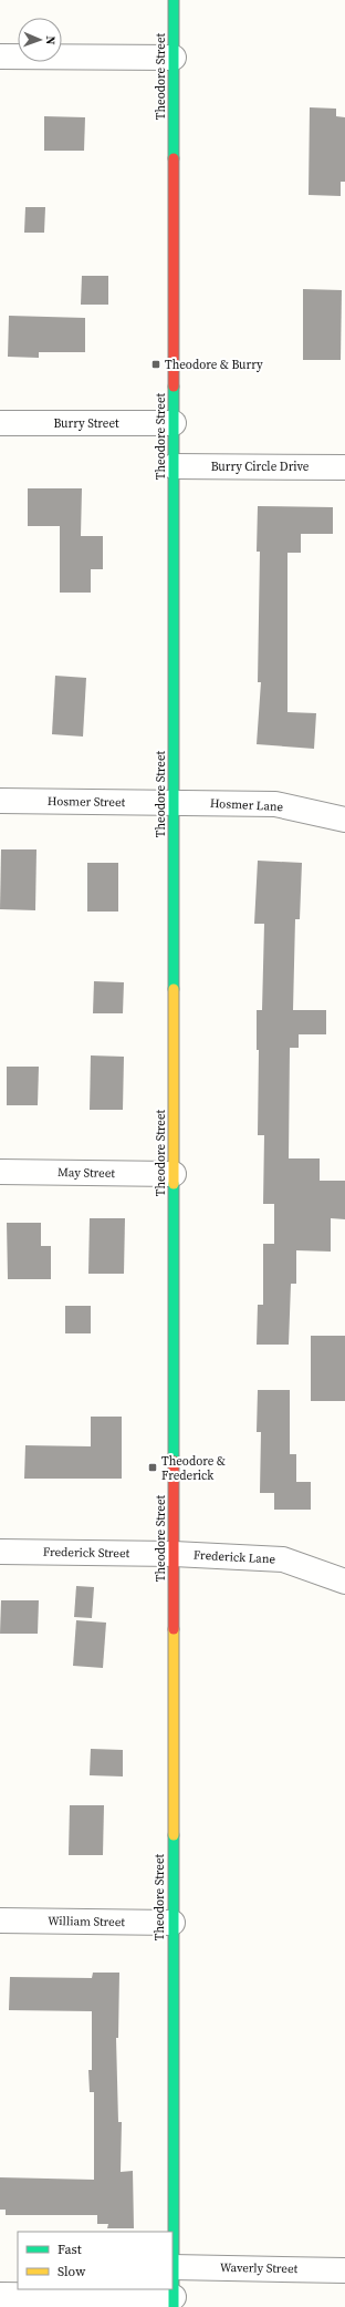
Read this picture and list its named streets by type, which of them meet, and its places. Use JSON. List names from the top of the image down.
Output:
{
  "streets": {
    "main road": ["Theodore Street"],
    "street": [
      "Burry Street",
      "Burry Circle Drive",
      "Hosmer Street",
      "Hosmer Lane",
      "May Street",
      "Frederick Street",
      "Frederick Lane",
      "William Street",
      "Waverly Street"
    ]
  },
  "crossings": [
    ["Theodore Street", "Burry Street"],
    ["Theodore Street", "Burry Circle Drive"],
    ["Theodore Street", "Hosmer Street"],
    ["Theodore Street", "Hosmer Lane"],
    ["Theodore Street", "May Street"],
    ["Theodore Street", "Frederick Street"],
    ["Theodore Street", "Frederick Lane"],
    ["Theodore Street", "William Street"],
    ["Theodore Street", "Waverly Street"],
    ["Hosmer Street", "Hosmer Lane"],
    ["Frederick Street", "Frederick Lane"]
  ],
  "places": {
    "transit": ["Theodore & Burry", "Theodore & Frederick"]
  },
  "legend": ["Fast", "Slow"],
  "north": "right"
}
